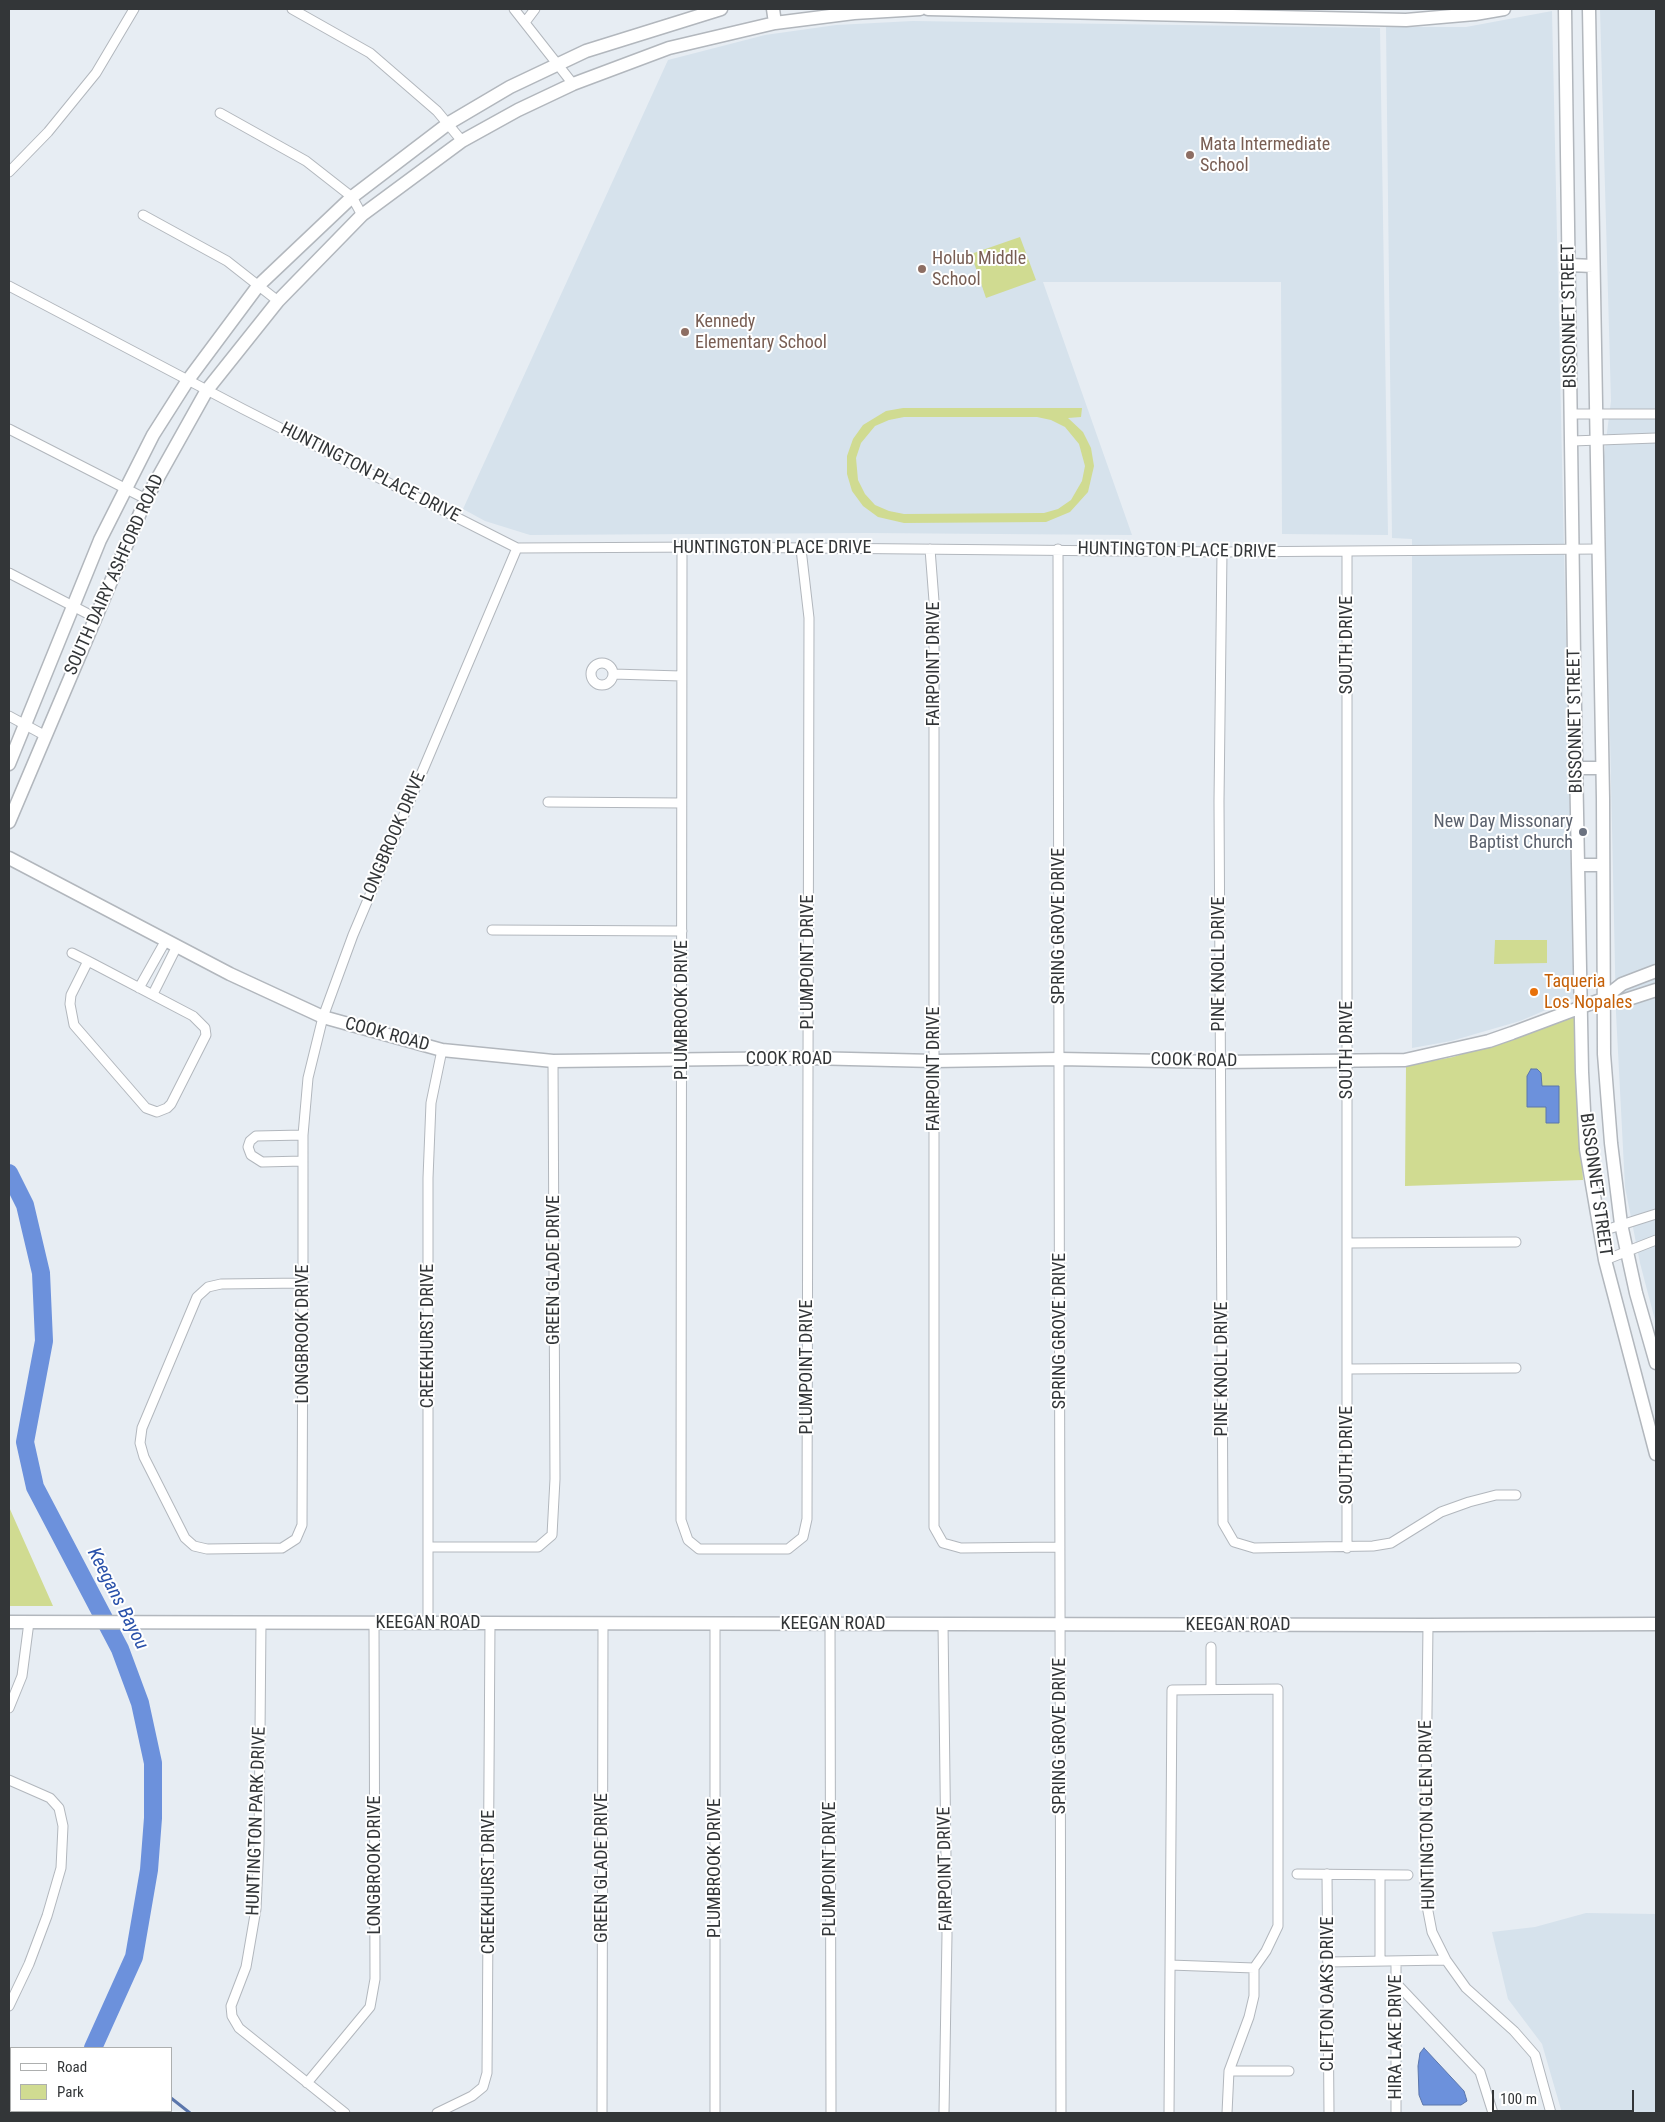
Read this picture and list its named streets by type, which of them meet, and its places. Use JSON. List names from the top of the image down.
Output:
{
  "streets": {
    "main road": [
      "BISSONNET STREET",
      "SOUTH DAIRY ASHFORD ROAD",
      "COOK ROAD",
      "KEEGAN ROAD"
    ],
    "street": [
      "HUNTINGTON PLACE DRIVE",
      "SOUTH DRIVE",
      "FAIRPOINT DRIVE",
      "LONGBROOK DRIVE",
      "SPRING GROVE DRIVE",
      "PLUMPOINT DRIVE",
      "PINE KNOLL DRIVE",
      "PLUMBROOK DRIVE",
      "GREEN GLADE DRIVE",
      "CREEKHURST DRIVE",
      "HUNTINGTON GLEN DRIVE",
      "HUNTINGTON PARK DRIVE",
      "CLIFTON OAKS DRIVE",
      "HIRA LAKE DRIVE"
    ]
  },
  "crossings": [
    ["BISSONNET STREET", "HUNTINGTON PLACE DRIVE"],
    ["BISSONNET STREET", "COOK ROAD"],
    ["HUNTINGTON PLACE DRIVE", "SOUTH DAIRY ASHFORD ROAD"],
    ["HUNTINGTON PLACE DRIVE", "SOUTH DRIVE"],
    ["HUNTINGTON PLACE DRIVE", "FAIRPOINT DRIVE"],
    ["HUNTINGTON PLACE DRIVE", "LONGBROOK DRIVE"],
    ["HUNTINGTON PLACE DRIVE", "SPRING GROVE DRIVE"],
    ["HUNTINGTON PLACE DRIVE", "PLUMPOINT DRIVE"],
    ["HUNTINGTON PLACE DRIVE", "PINE KNOLL DRIVE"],
    ["HUNTINGTON PLACE DRIVE", "PLUMBROOK DRIVE"],
    ["SOUTH DRIVE", "PINE KNOLL DRIVE"],
    ["SOUTH DRIVE", "COOK ROAD"],
    ["FAIRPOINT DRIVE", "SPRING GROVE DRIVE"],
    ["FAIRPOINT DRIVE", "COOK ROAD"],
    ["FAIRPOINT DRIVE", "KEEGAN ROAD"],
    ["LONGBROOK DRIVE", "COOK ROAD"],
    ["LONGBROOK DRIVE", "KEEGAN ROAD"],
    ["LONGBROOK DRIVE", "HUNTINGTON PARK DRIVE"],
    ["SPRING GROVE DRIVE", "COOK ROAD"],
    ["SPRING GROVE DRIVE", "KEEGAN ROAD"],
    ["PLUMPOINT DRIVE", "PLUMBROOK DRIVE"],
    ["PLUMPOINT DRIVE", "COOK ROAD"],
    ["PLUMPOINT DRIVE", "KEEGAN ROAD"],
    ["PINE KNOLL DRIVE", "COOK ROAD"],
    ["PLUMBROOK DRIVE", "COOK ROAD"],
    ["PLUMBROOK DRIVE", "KEEGAN ROAD"],
    ["COOK ROAD", "GREEN GLADE DRIVE"],
    ["COOK ROAD", "CREEKHURST DRIVE"],
    ["GREEN GLADE DRIVE", "CREEKHURST DRIVE"],
    ["GREEN GLADE DRIVE", "KEEGAN ROAD"],
    ["CREEKHURST DRIVE", "KEEGAN ROAD"],
    ["KEEGAN ROAD", "HUNTINGTON GLEN DRIVE"],
    ["KEEGAN ROAD", "HUNTINGTON PARK DRIVE"]
  ],
  "water": ["Keegans Bayou"],
  "places": [
    "Mata Intermediate School",
    "Holub Middle School",
    "Kennedy Elementary School",
    "New Day Missonary Baptist Church",
    "Taqueria Los Nopales"
  ],
  "legend": ["Road", "Park"],
  "scale_bar": "100 m"
}
